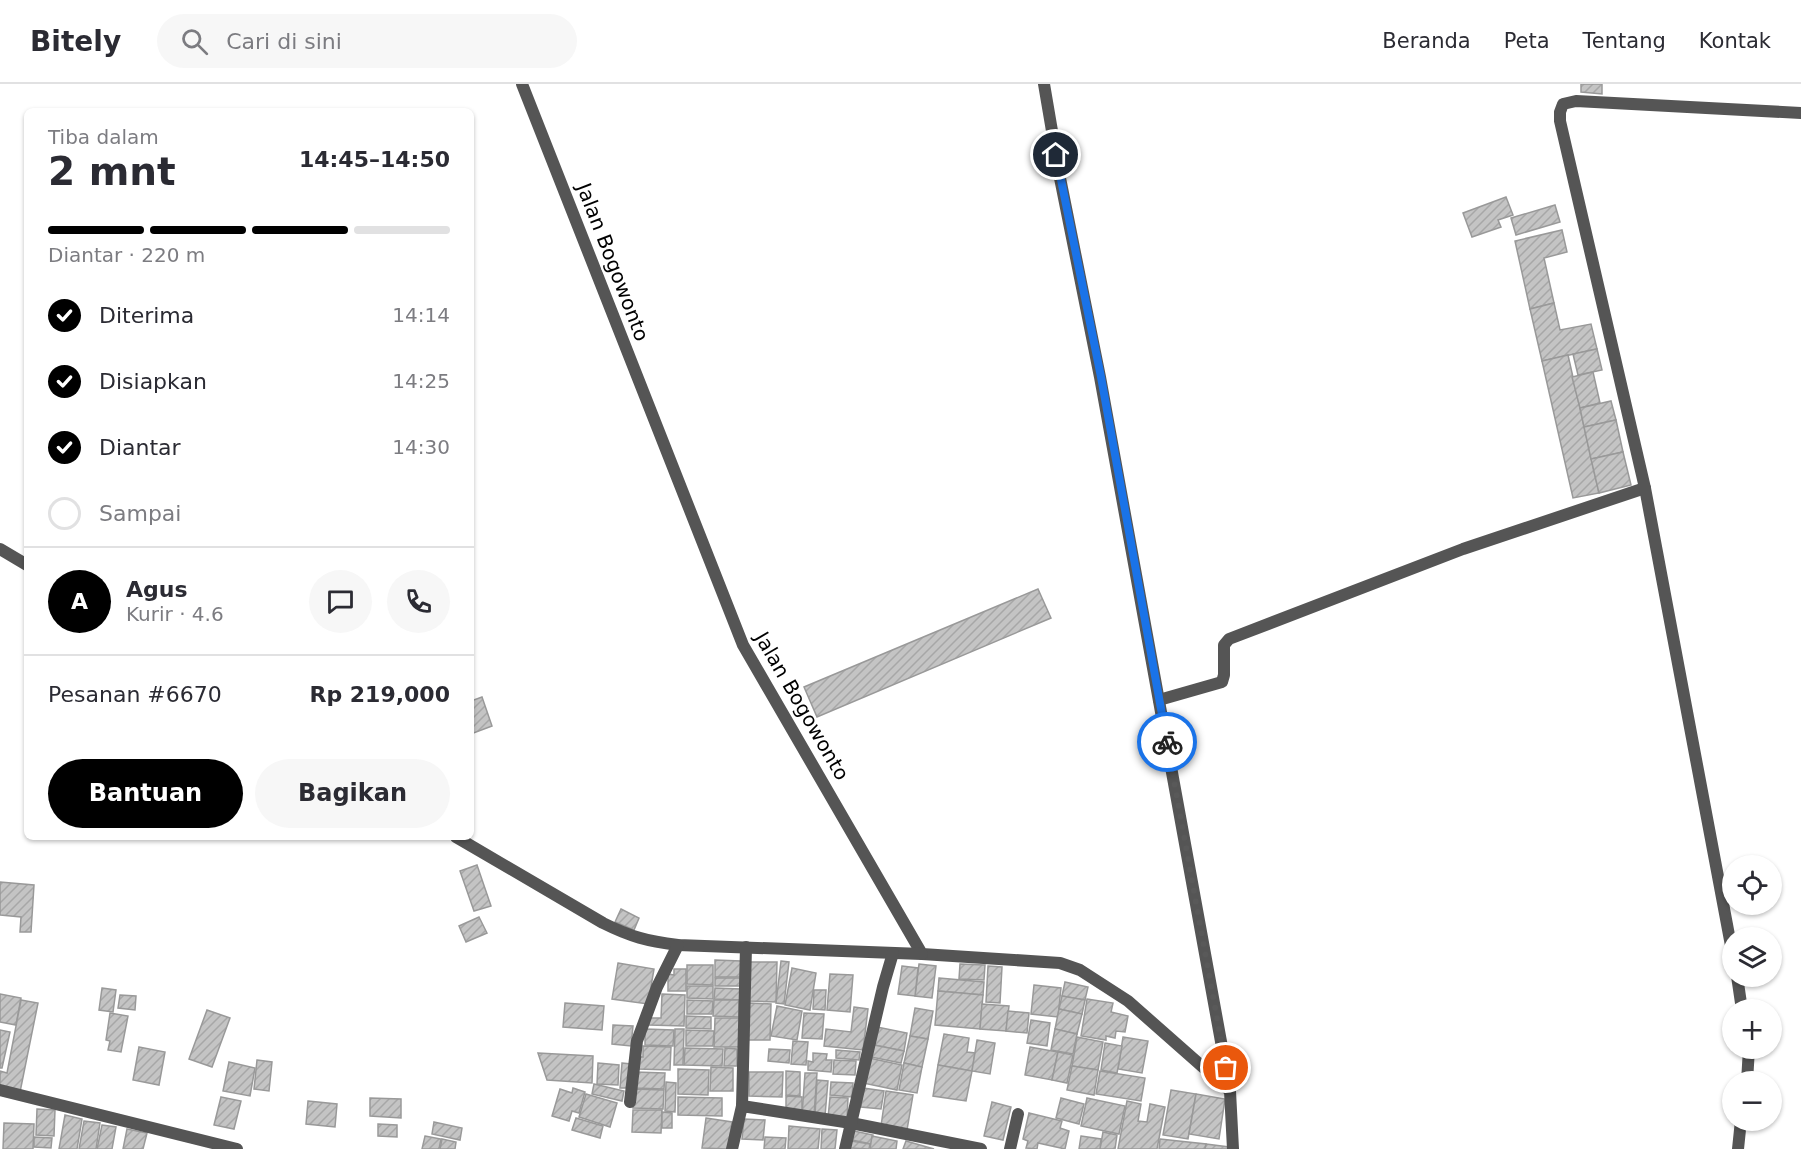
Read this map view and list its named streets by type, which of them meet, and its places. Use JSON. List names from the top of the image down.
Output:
{
  "streets": {
    "street": ["Jalan Bogowonto"]
  },
  "page": {
    "header": "Bitely",
    "search": "Cari di sini",
    "nav": [
      "Beranda",
      "Peta",
      "Tentang",
      "Kontak"
    ],
    "heading": ["2 mnt", "Tiba dalam", "14:45–14:50"],
    "panel": [
      "Agus",
      "Kurir · 4.6",
      "Pesanan #6670",
      "Rp 219,000"
    ],
    "bar": "Diantar · 220 m",
    "list": [
      ["Diterima", "14:14"],
      ["Disiapkan", "14:25"],
      ["Diantar", "14:30"],
      "Sampai"
    ],
    "round": "A",
    "buttons": ["Bantuan", "Bagikan"],
    "map_buttons": ["+", "−"]
  }
}
